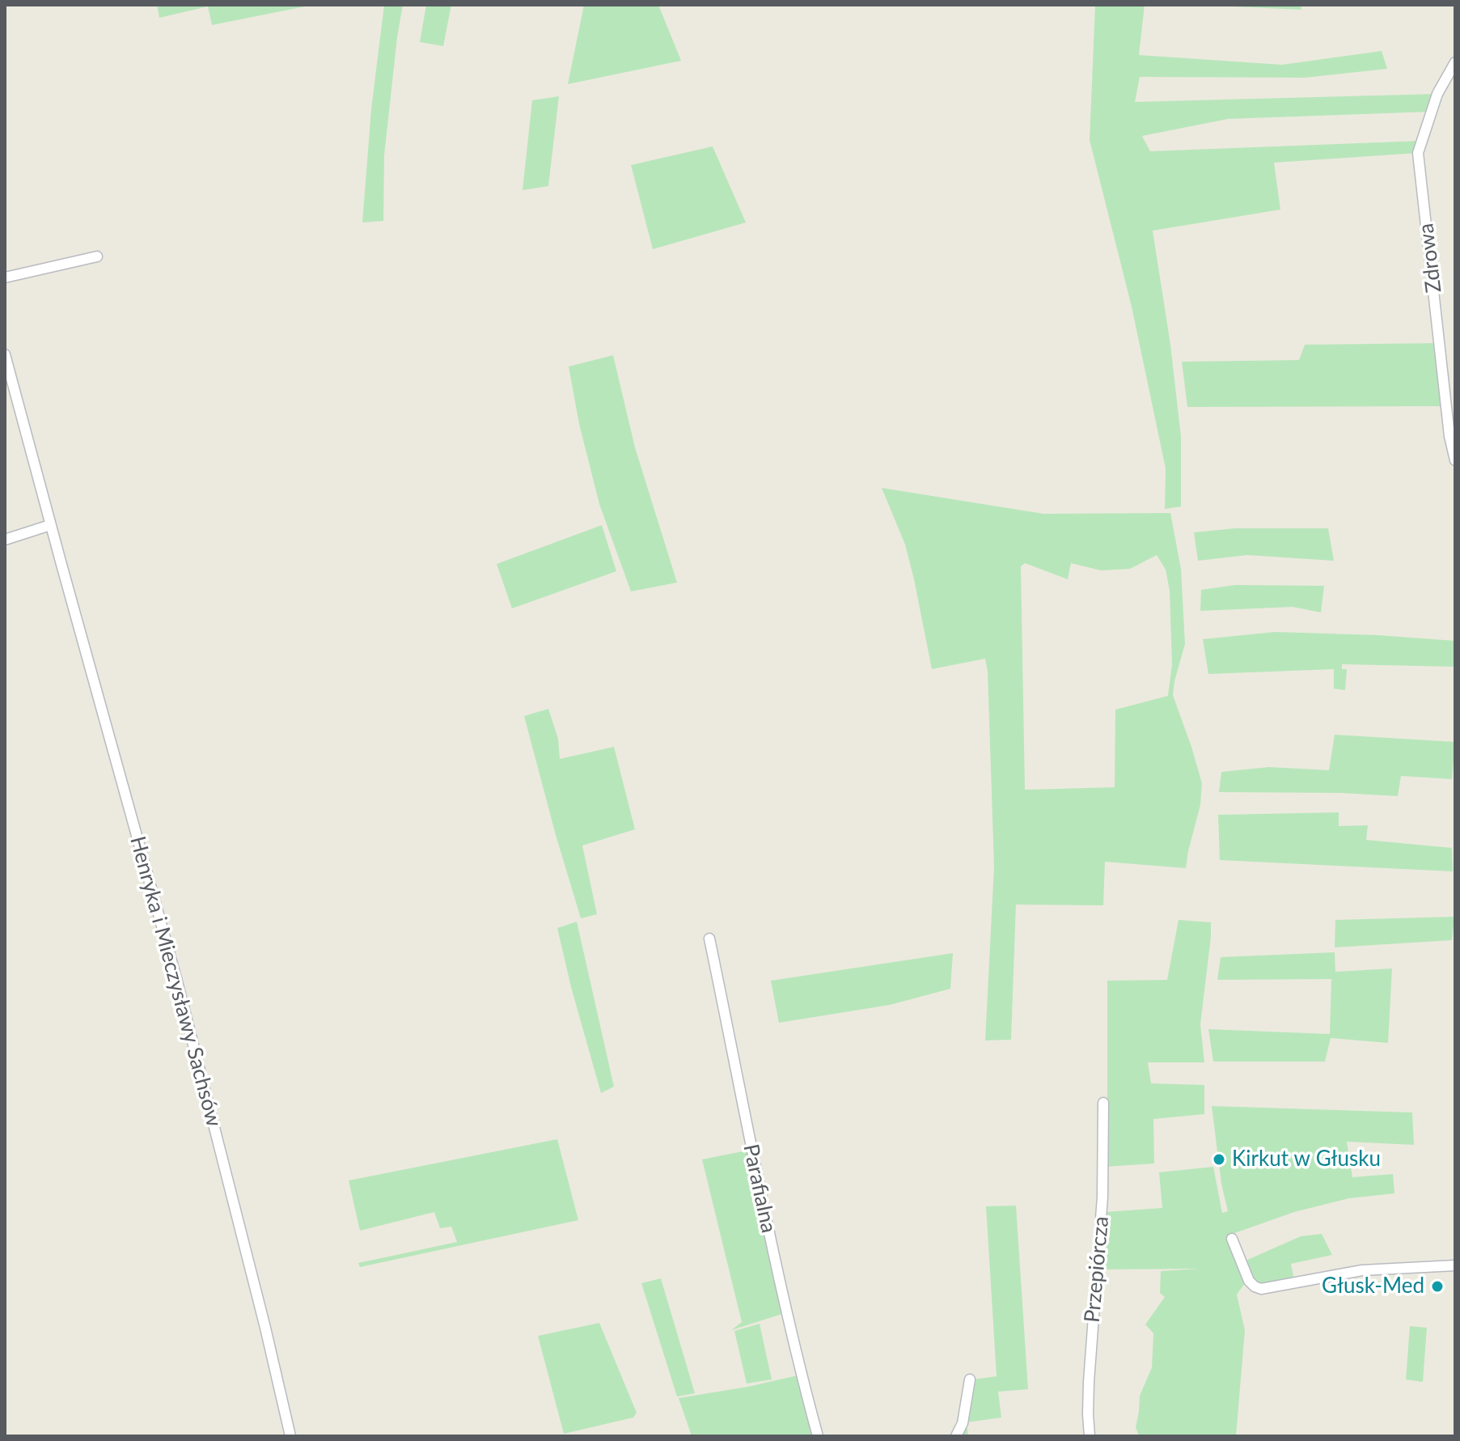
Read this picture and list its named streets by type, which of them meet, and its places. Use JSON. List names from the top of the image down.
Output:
{
  "streets": {
    "street": [
      "Zdrowa",
      "Henryka i Mieczysławy Sachsów",
      "Parafialna",
      "Przepiórcza"
    ]
  },
  "places": ["Kirkut w Głusku", "Głusk-Med"]
}
